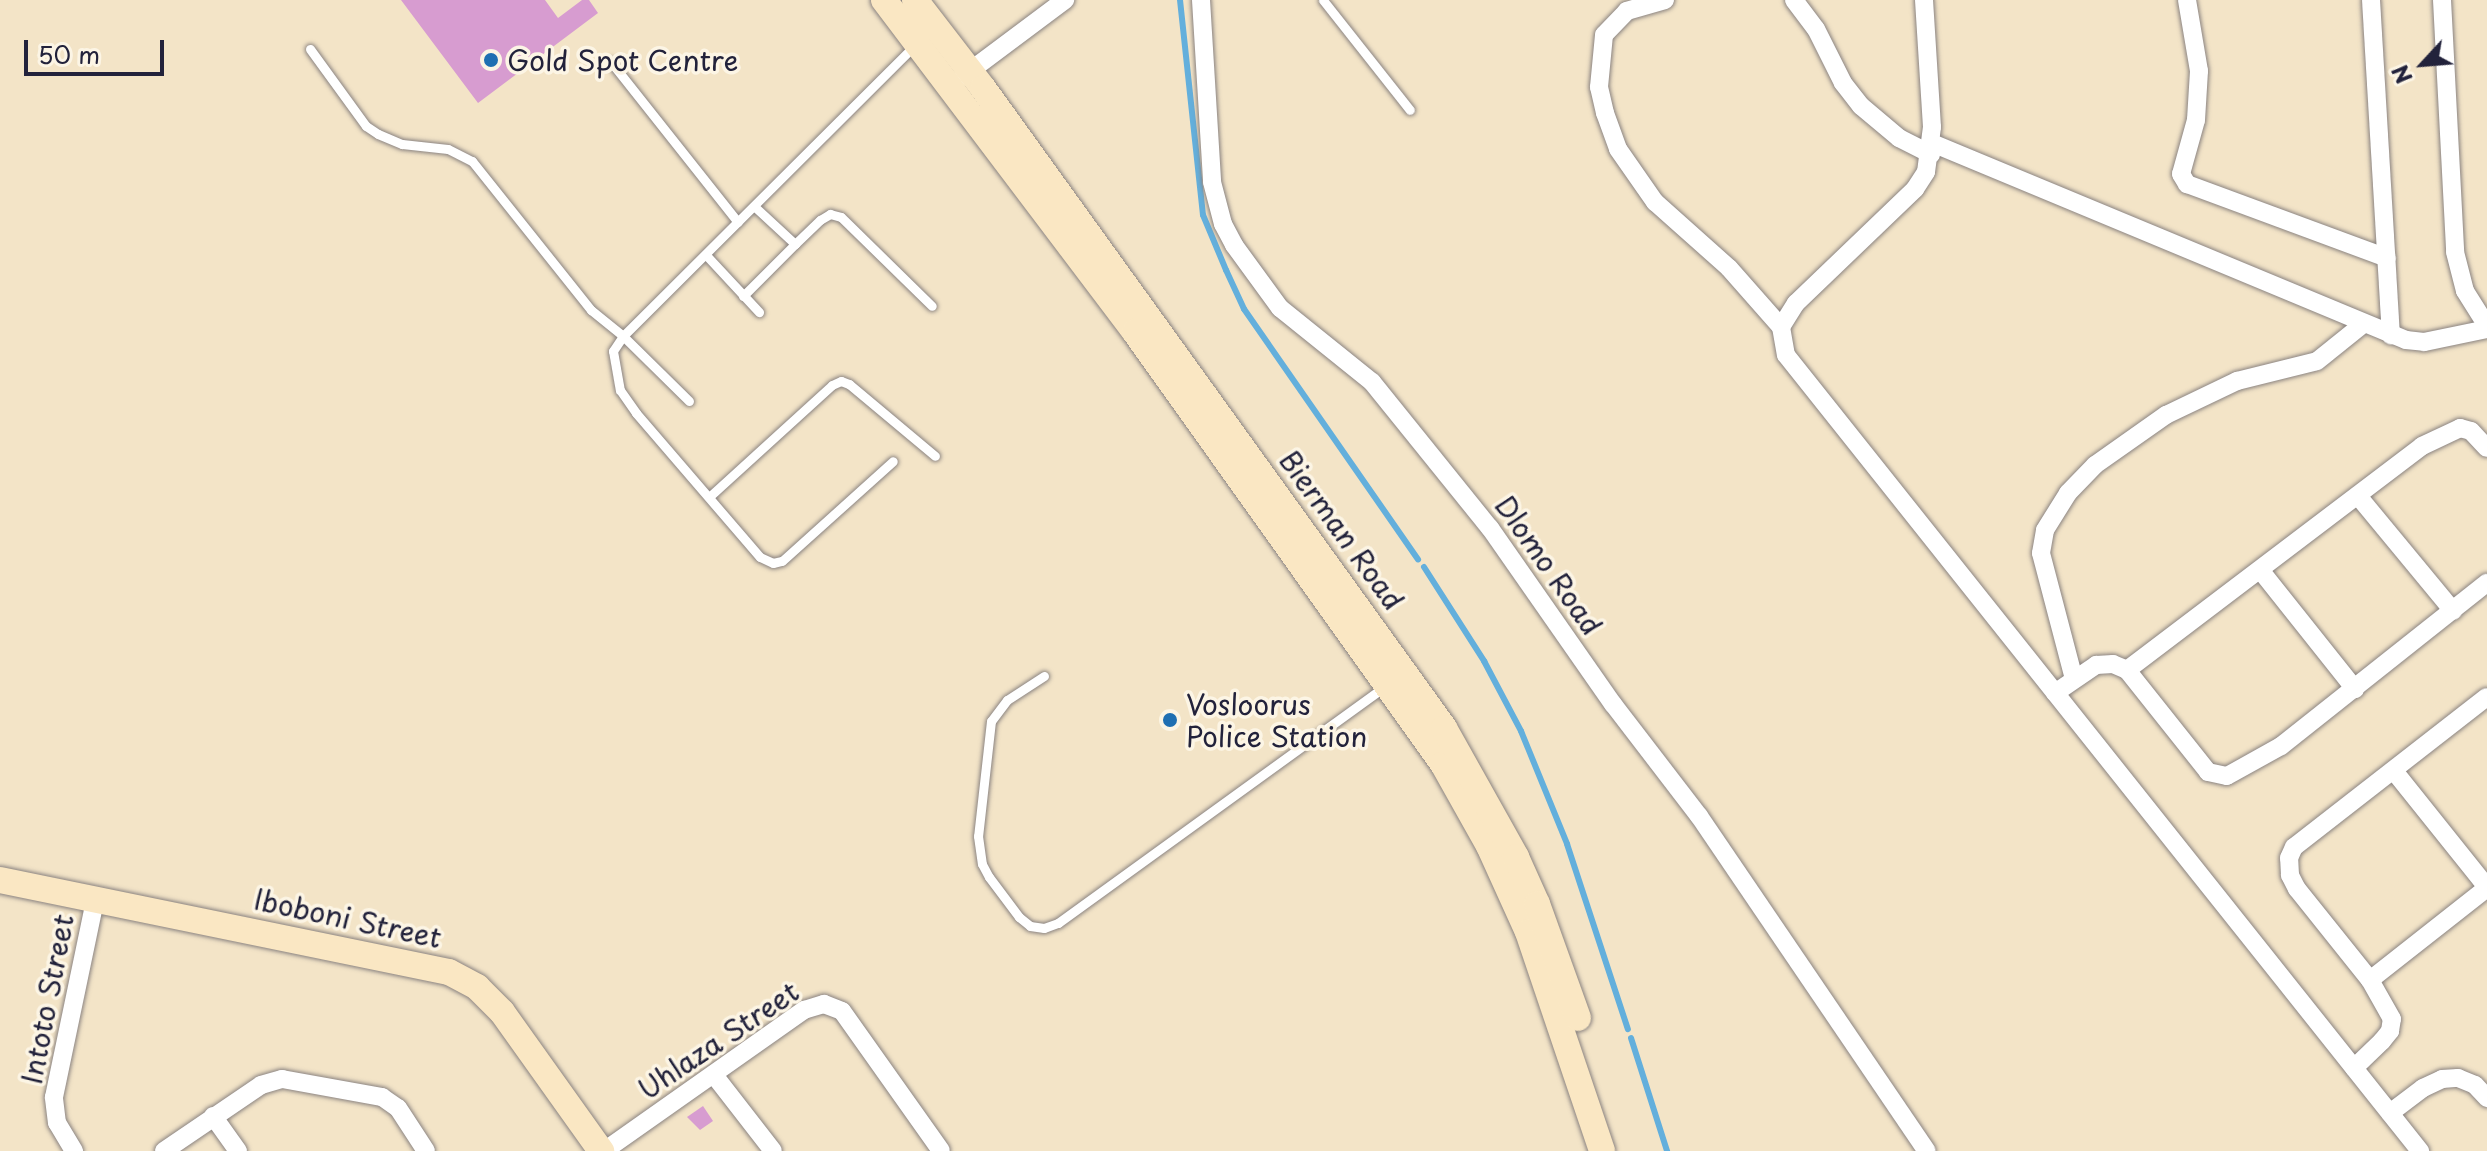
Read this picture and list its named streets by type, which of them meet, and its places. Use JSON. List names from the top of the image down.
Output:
{
  "streets": {
    "main road": ["Bierman Road", "Iboboni Street"],
    "street": ["Dlomo Road", "Intoto Street", "Uhlaza Street"]
  },
  "crossings": [
    ["Iboboni Street", "Intoto Street"],
    ["Iboboni Street", "Uhlaza Street"]
  ],
  "places": ["Gold Spot Centre", "Vosloorus Police Station"],
  "scale_bar": "50 m",
  "north": "bottom left"
}
